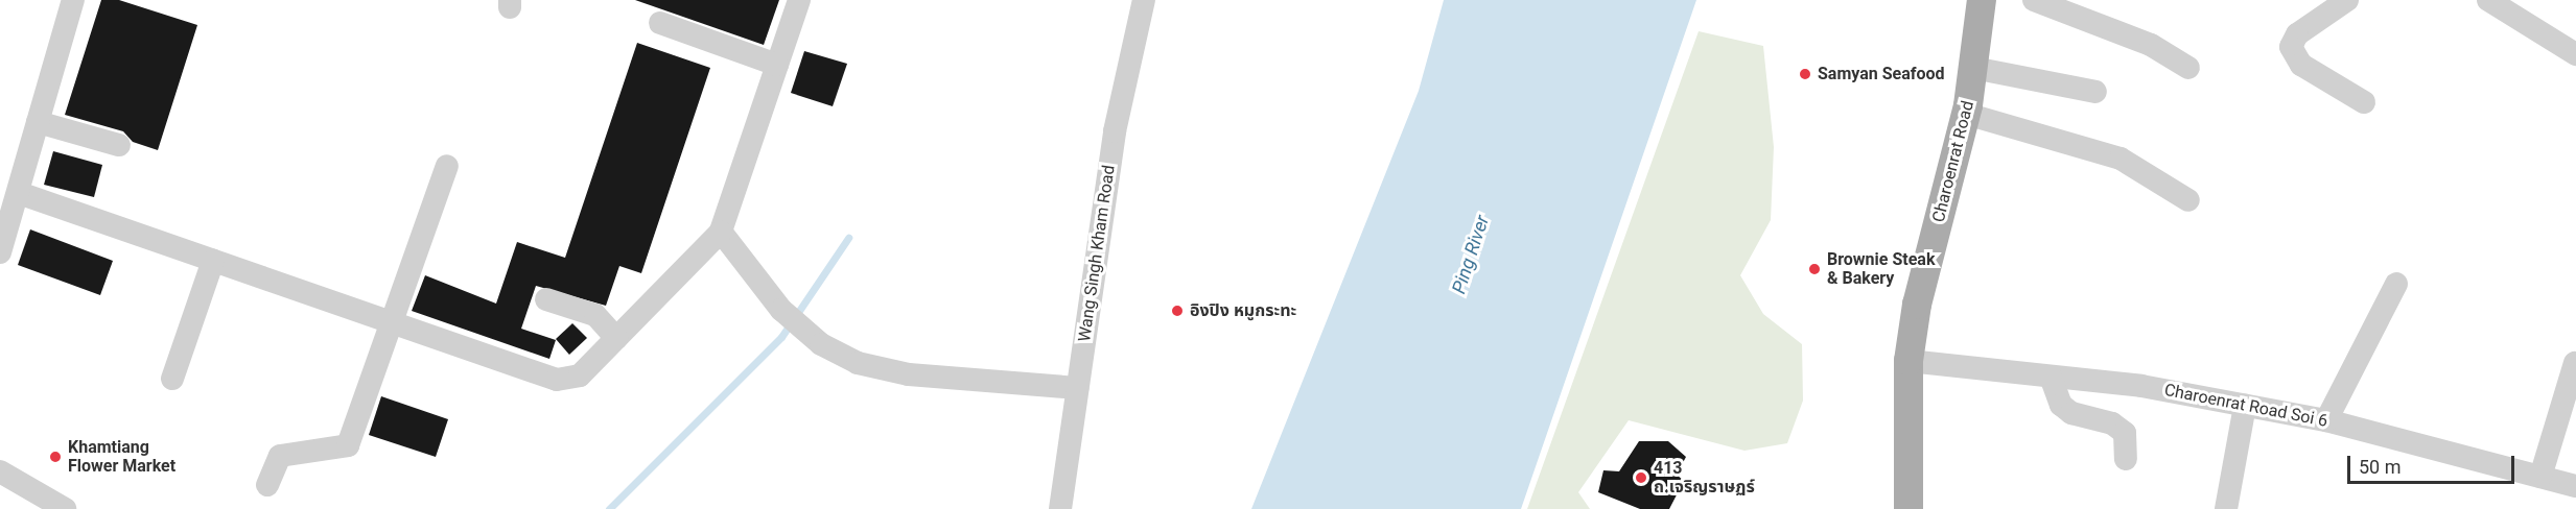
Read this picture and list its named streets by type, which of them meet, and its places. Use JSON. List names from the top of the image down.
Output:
{
  "streets": {
    "main road": ["Charoenrat Road"],
    "street": ["Wang Singh Kham Road", "Charoenrat Road Soi 6"]
  },
  "crossings": [
    ["Charoenrat Road", "Charoenrat Road Soi 6"]
  ],
  "water": ["Ping River"],
  "places": [
    "Samyan Seafood",
    "Brownie Steak & Bakery",
    "อิงปิง หมูกระทะ",
    "Khamtiang Flower Market",
    "413 ถ.เจริญราษฏร์"
  ],
  "scale_bar": "50 m"
}
